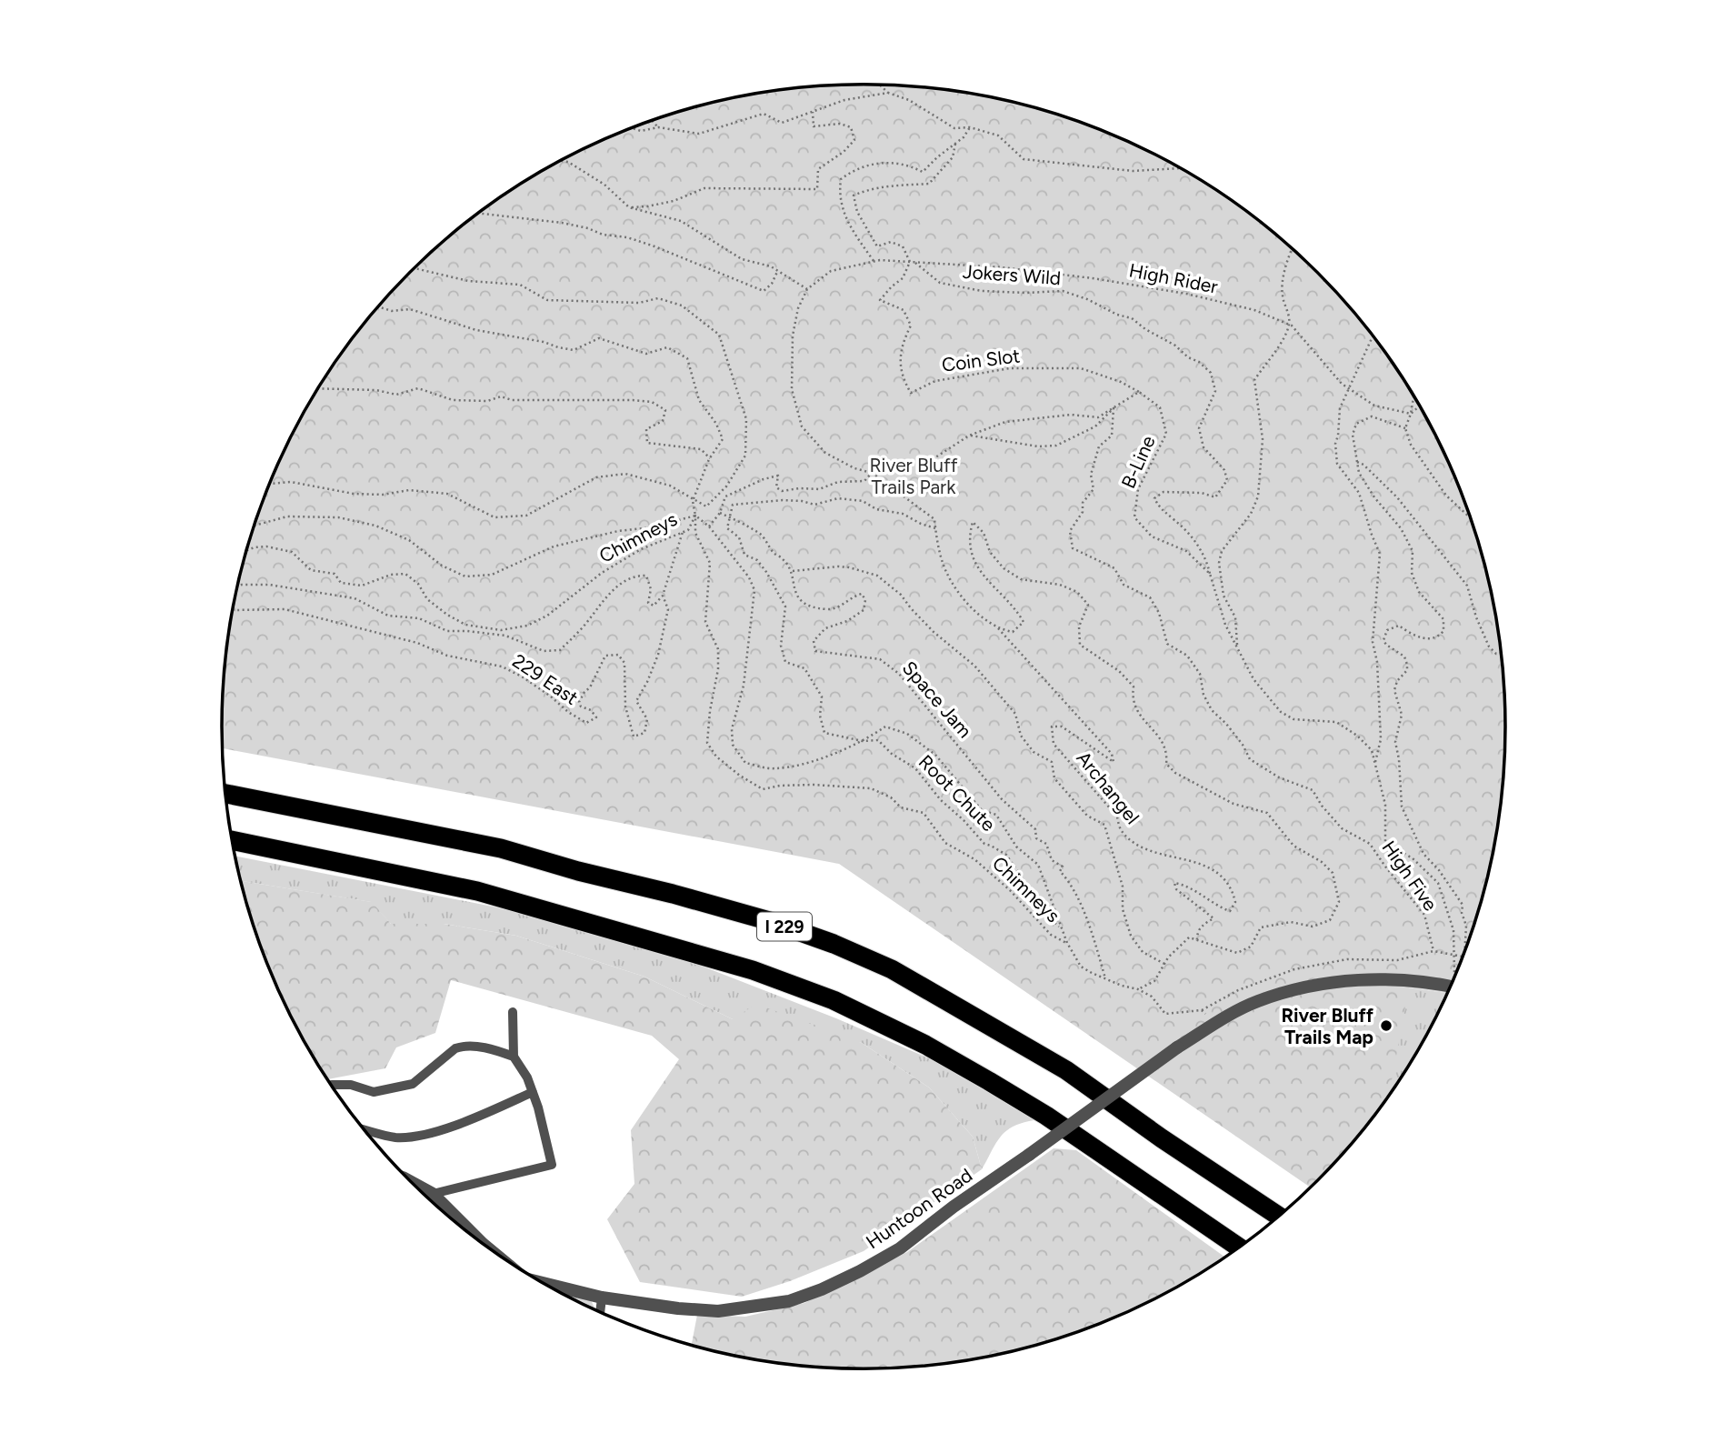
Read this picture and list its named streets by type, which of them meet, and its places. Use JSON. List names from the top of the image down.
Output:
{
  "streets": {
    "highway": ["I 229"],
    "street": ["Huntoon Road"],
    "path": [
      "Jokers Wild",
      "High Rider",
      "Coin Slot",
      "B-Line",
      "Chimneys",
      "229 East",
      "Space Jam",
      "Archangel",
      "Root Chute",
      "High Five"
    ]
  },
  "crossings": [
    ["Jokers Wild", "High Rider"],
    ["Jokers Wild", "B-Line"],
    ["High Rider", "Coin Slot"],
    ["Coin Slot", "B-Line"],
    ["Space Jam", "Root Chute"]
  ],
  "parks": ["River Bluff Trails Park"],
  "places": ["River Bluff Trails Map"]
}
